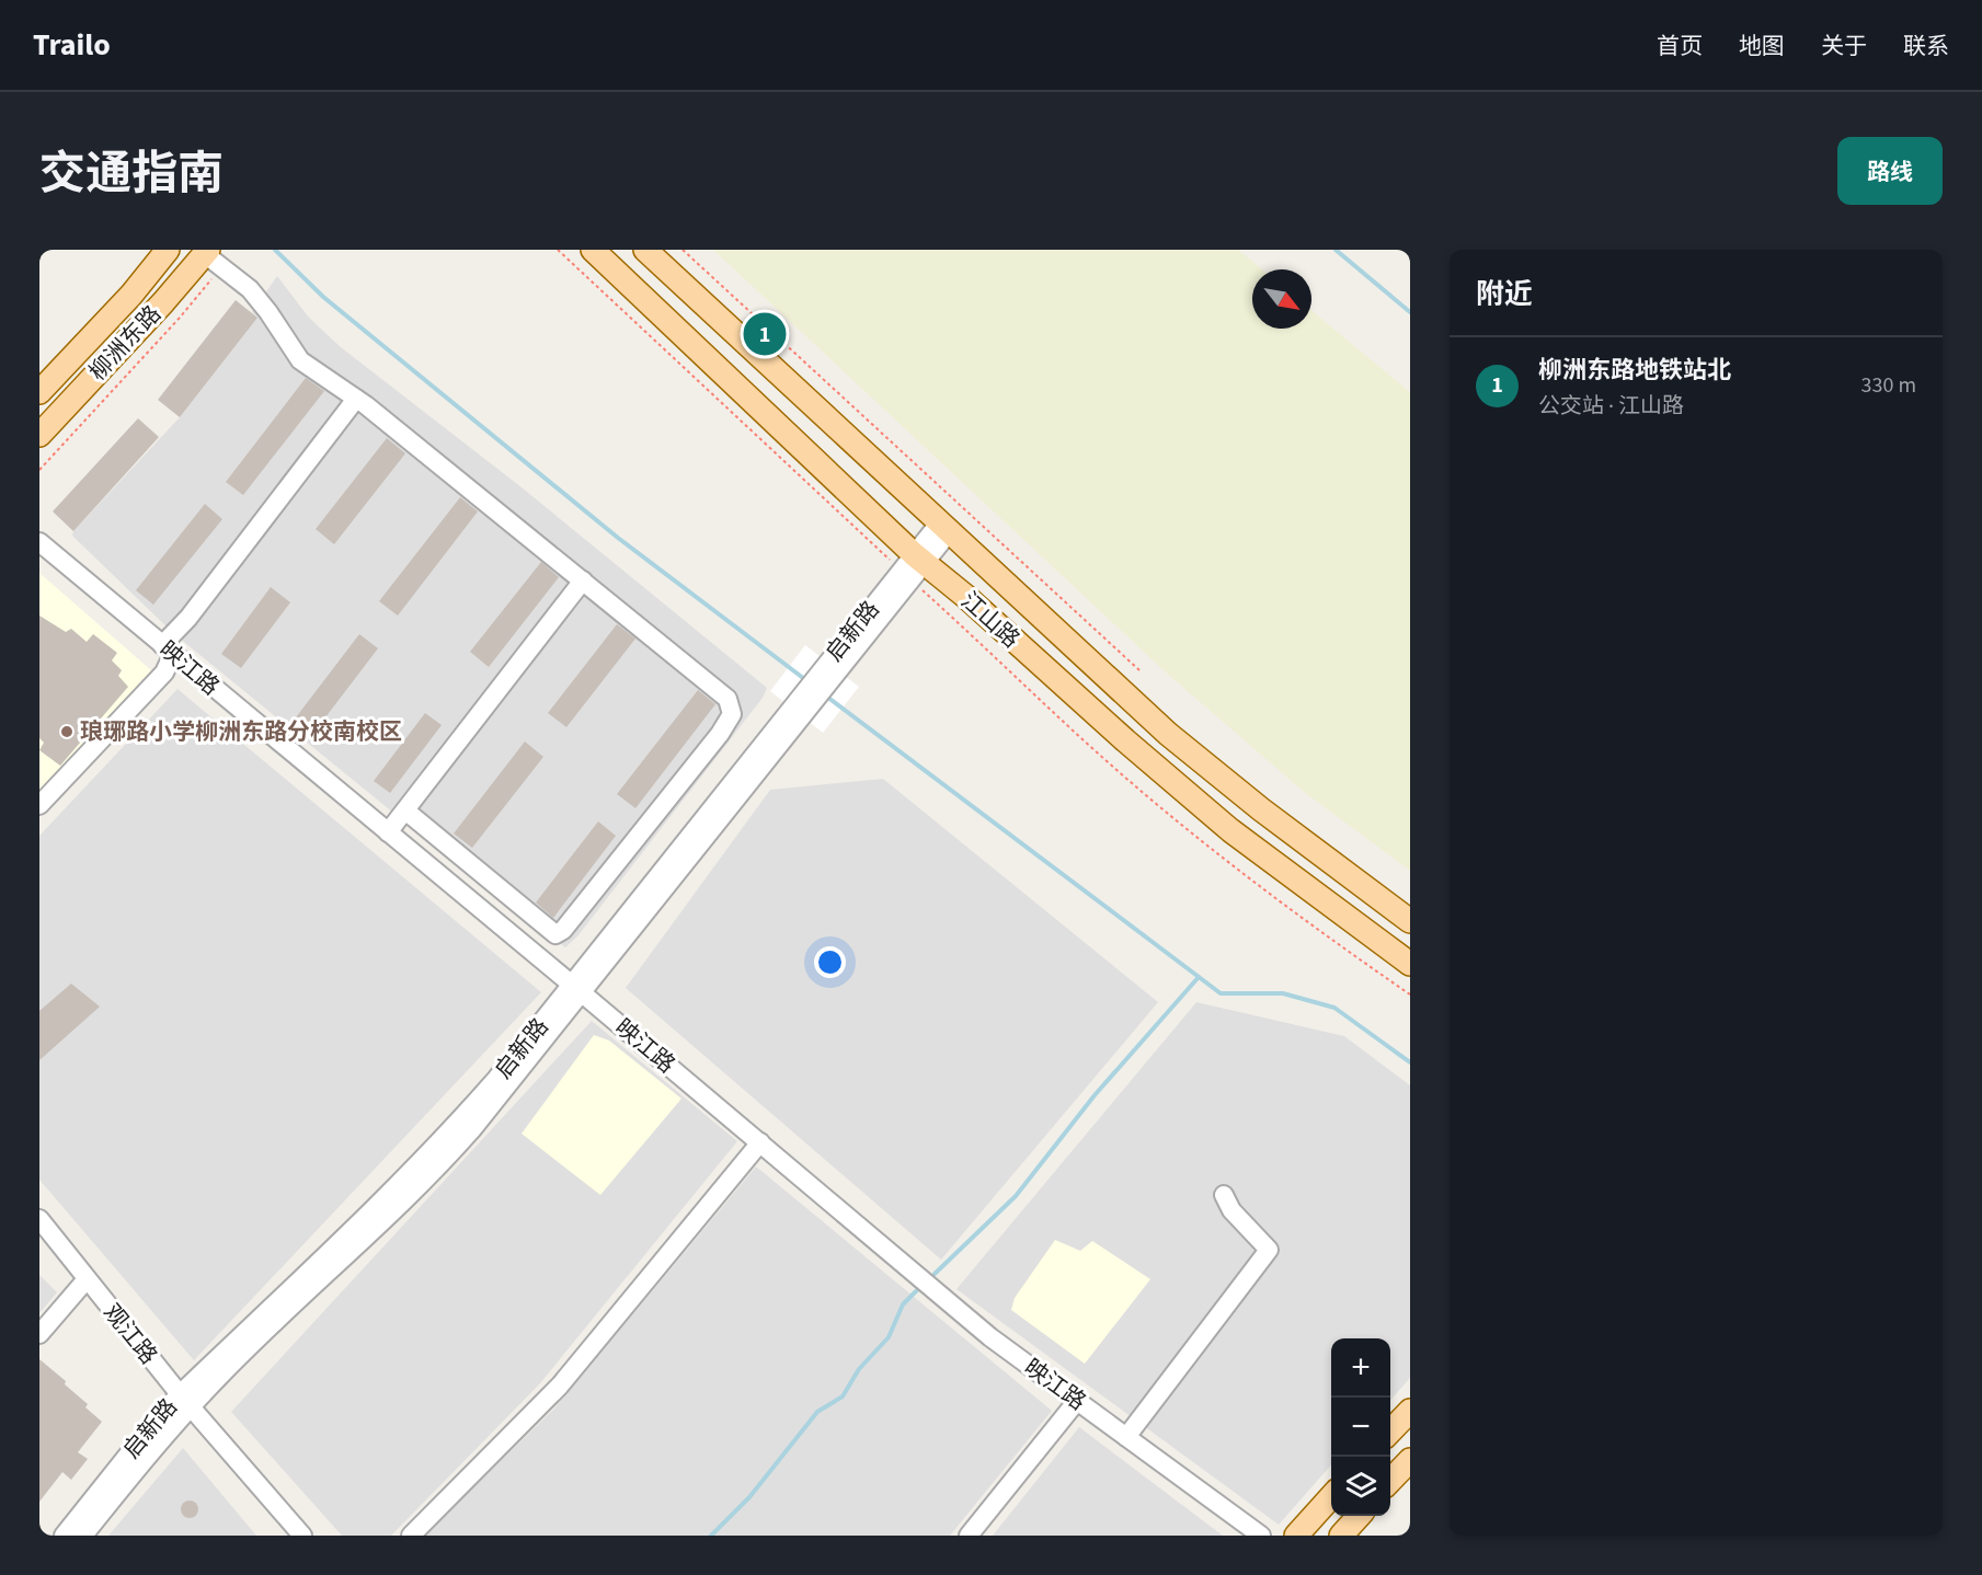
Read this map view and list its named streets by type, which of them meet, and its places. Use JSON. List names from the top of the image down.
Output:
{
  "streets": {
    "main road": ["柳洲东路", "江山路"],
    "street": ["启新路", "映江路", "观江路"]
  },
  "crossings": [
    ["江山路", "启新路"],
    ["启新路", "映江路"],
    ["启新路", "观江路"]
  ],
  "places": ["琅琊路小学柳洲东路分校南校区"],
  "north": "bottom right",
  "page": {
    "header": "Trailo",
    "nav": [
      "首页",
      "地图",
      "关于",
      "联系"
    ],
    "title": "交通指南",
    "buttons": "路线",
    "heading": "附近",
    "pins": "1",
    "list": [
      {
        "mark": "1",
        "name": "柳洲东路地铁站北",
        "note": "公交站 · 江山路",
        "value": "330 m"
      }
    ],
    "map_buttons": ["+", "−"]
  }
}
